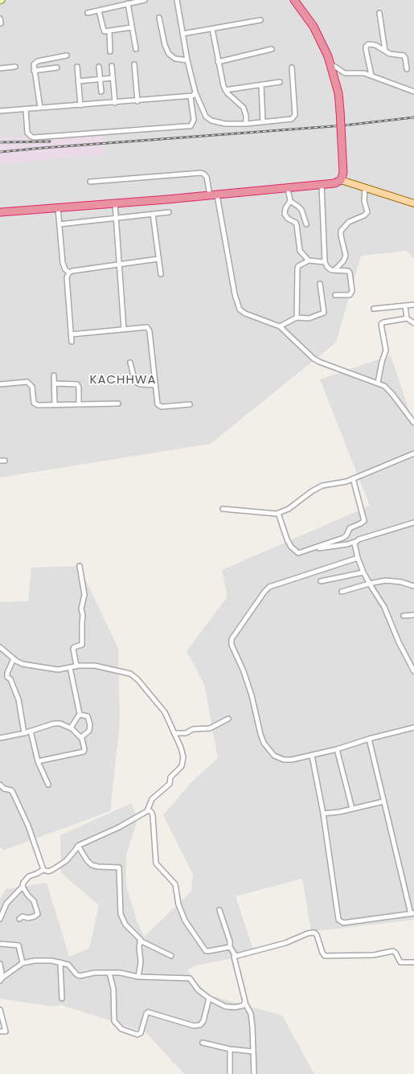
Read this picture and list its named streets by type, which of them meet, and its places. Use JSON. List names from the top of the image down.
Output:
{
  "districts": ["KACHHWA"]
}
